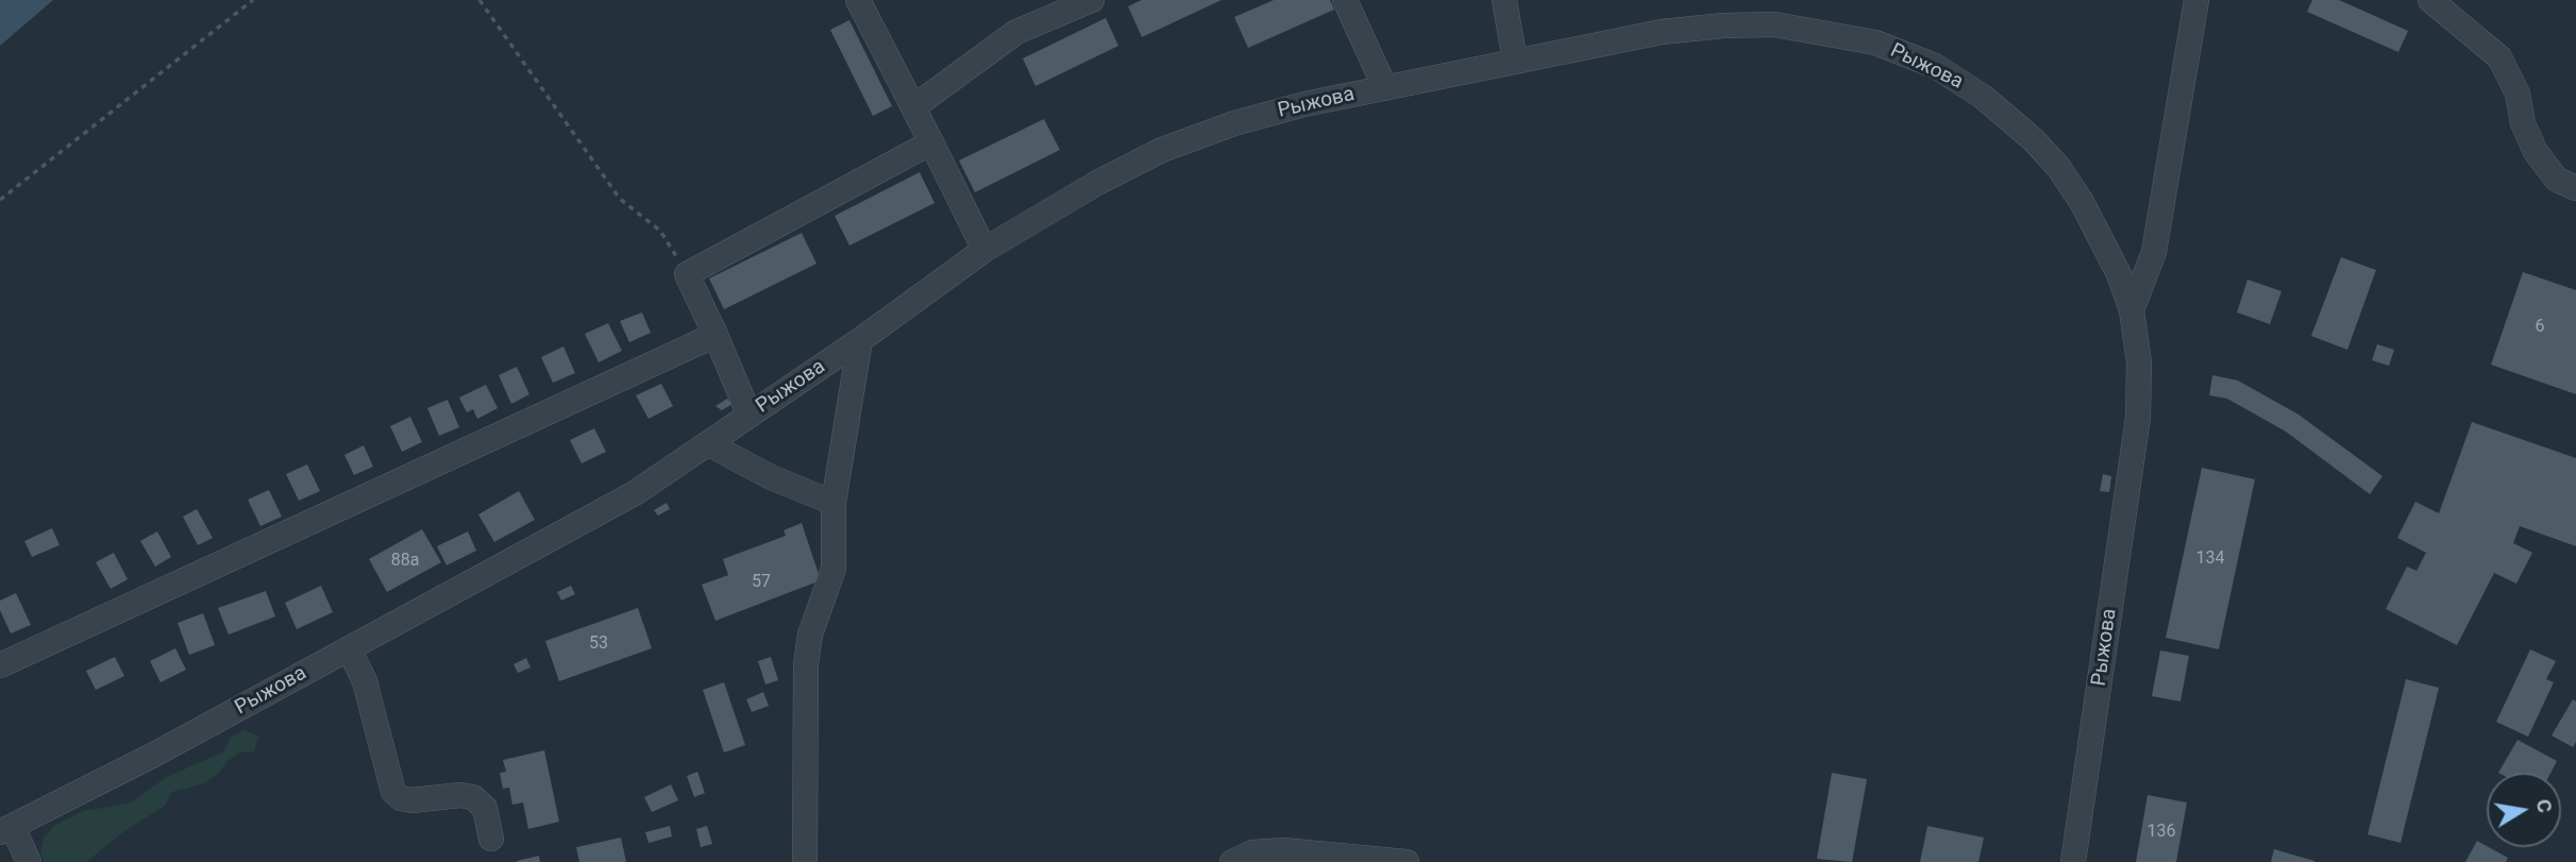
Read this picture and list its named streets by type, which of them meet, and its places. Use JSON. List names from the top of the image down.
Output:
{
  "streets": {
    "street": ["Рыжова"]
  },
  "house_numbers": [
    "6",
    "134",
    "88а",
    "57",
    "53",
    "136"
  ],
  "north": "right"
}
